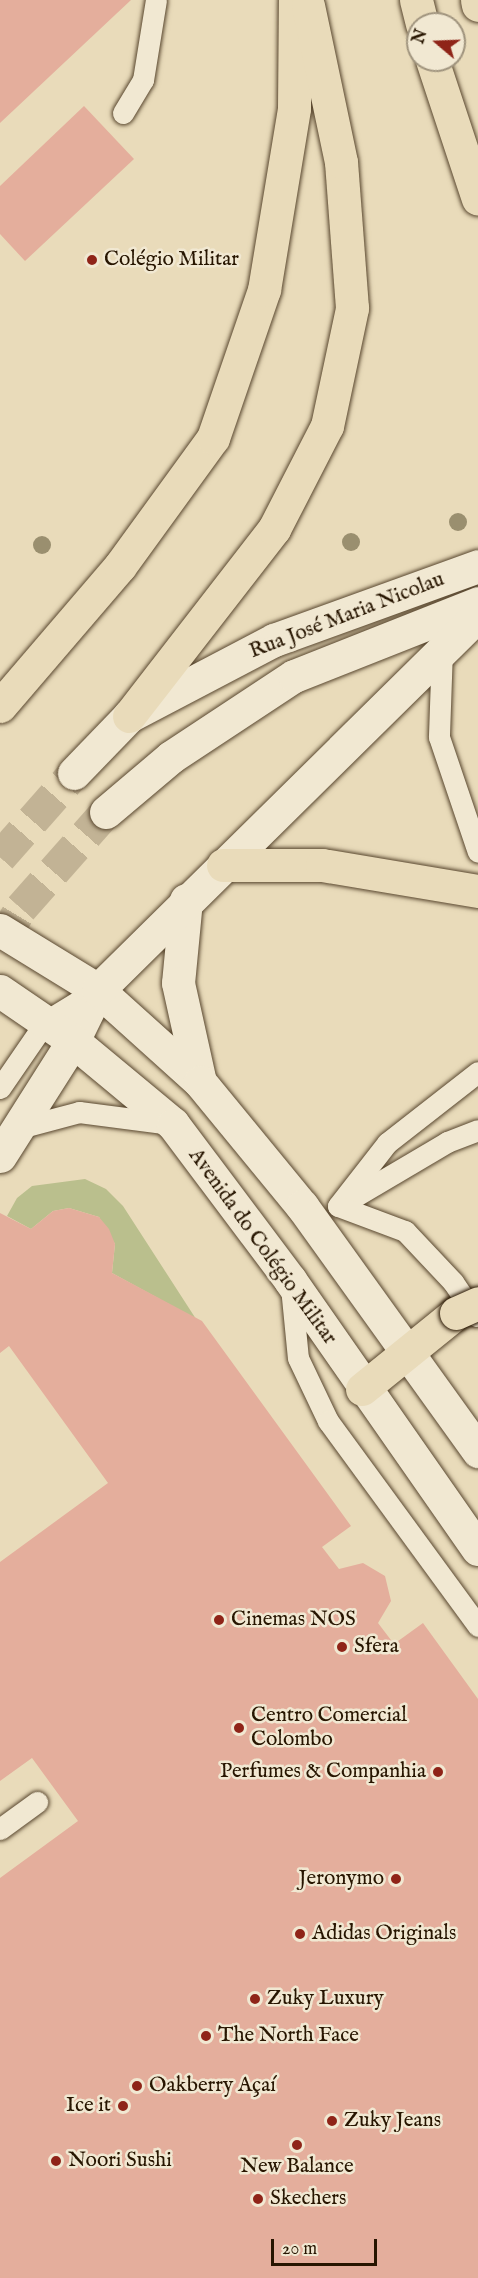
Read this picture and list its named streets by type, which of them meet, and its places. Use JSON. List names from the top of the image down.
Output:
{
  "streets": {
    "street": ["Rua José Maria Nicolau", "Avenida do Colégio Militar"]
  },
  "places": [
    "Colégio Militar",
    "Cinemas NOS",
    "Sfera",
    "Centro Comercial Colombo",
    "Perfumes & Companhia",
    "Jeronymo",
    "Adidas Originals",
    "Zuky Luxury",
    "The North Face",
    "Oakberry Açaí",
    "Ice it",
    "Zuky Jeans",
    "New Balance",
    "Noori Sushi",
    "Skechers"
  ],
  "scale_bar": "20 m",
  "north": "left"
}
